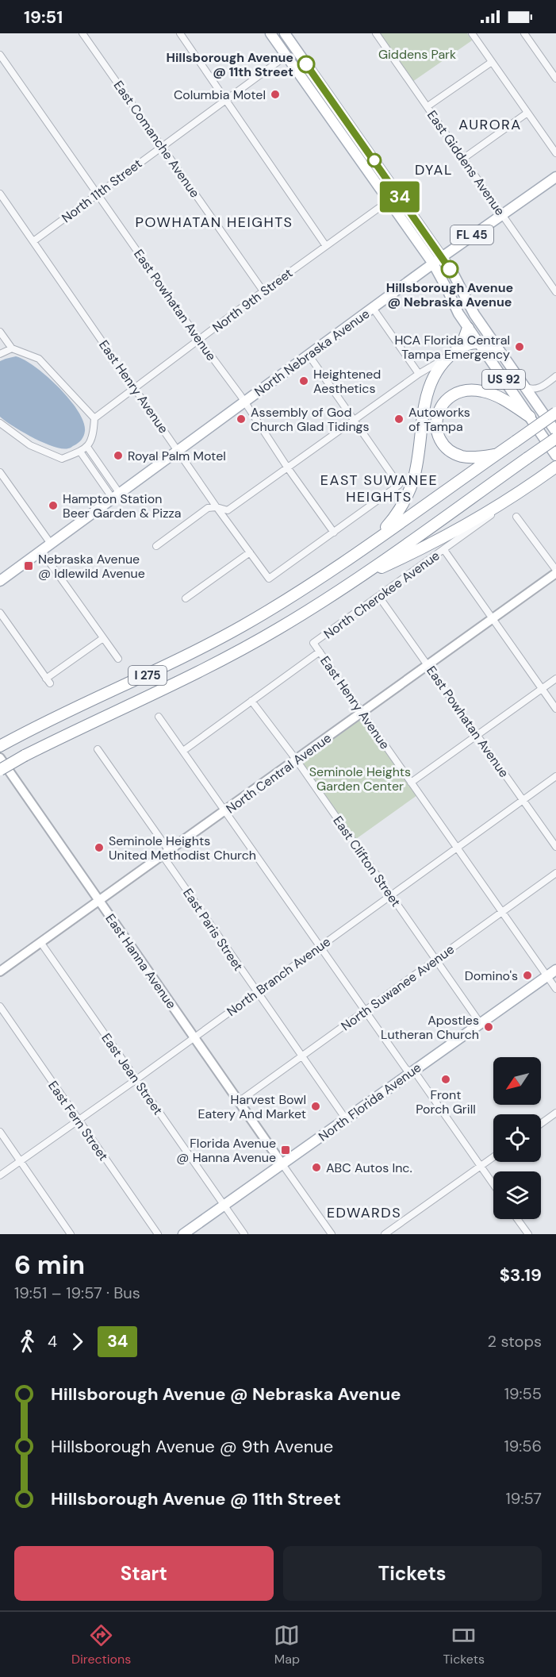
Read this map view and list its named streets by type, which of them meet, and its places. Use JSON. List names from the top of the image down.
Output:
{
  "streets": {
    "highway": ["I 275"],
    "main road": [
      "FL 45",
      "North Nebraska Avenue",
      "US 92",
      "North Florida Avenue"
    ],
    "street": [
      "East Comanche Avenue",
      "East Giddens Avenue",
      "North 11th Street",
      "North 9th Street",
      "East Powhatan Avenue",
      "East Henry Avenue",
      "North Cherokee Avenue",
      "North Central Avenue",
      "East Clifton Street",
      "East Paris Street",
      "East Hanna Avenue",
      "North Branch Avenue",
      "North Suwanee Avenue",
      "East Jean Street",
      "East Fern Street"
    ]
  },
  "crossings": [
    ["East Comanche Avenue", "North 11th Street"],
    ["East Comanche Avenue", "North 9th Street"],
    ["East Giddens Avenue", "North Nebraska Avenue"],
    ["North 11th Street", "East Powhatan Avenue"],
    ["North 11th Street", "East Henry Avenue"],
    ["North 9th Street", "East Powhatan Avenue"],
    ["North 9th Street", "East Henry Avenue"],
    ["East Powhatan Avenue", "North Nebraska Avenue"],
    ["East Powhatan Avenue", "East Henry Avenue"],
    ["East Powhatan Avenue", "North Cherokee Avenue"],
    ["East Powhatan Avenue", "North Central Avenue"],
    ["East Powhatan Avenue", "North Branch Avenue"],
    ["North Nebraska Avenue", "US 92"],
    ["North Nebraska Avenue", "East Henry Avenue"],
    ["East Henry Avenue", "North Cherokee Avenue"],
    ["East Henry Avenue", "North Central Avenue"],
    ["East Henry Avenue", "North Branch Avenue"],
    ["East Henry Avenue", "North Suwanee Avenue"],
    ["East Henry Avenue", "North Florida Avenue"],
    ["North Cherokee Avenue", "East Clifton Street"],
    ["North Central Avenue", "East Clifton Street"],
    ["North Central Avenue", "East Paris Street"],
    ["North Central Avenue", "East Hanna Avenue"],
    ["North Central Avenue", "East Jean Street"],
    ["East Clifton Street", "North Branch Avenue"],
    ["East Clifton Street", "North Suwanee Avenue"],
    ["East Clifton Street", "North Florida Avenue"],
    ["East Paris Street", "North Branch Avenue"],
    ["East Paris Street", "North Suwanee Avenue"],
    ["East Paris Street", "North Florida Avenue"],
    ["East Hanna Avenue", "North Branch Avenue"],
    ["East Hanna Avenue", "North Suwanee Avenue"],
    ["East Hanna Avenue", "North Florida Avenue"],
    ["North Branch Avenue", "East Jean Street"],
    ["North Branch Avenue", "East Fern Street"],
    ["East Jean Street", "North Florida Avenue"]
  ],
  "districts": [
    "AURORA",
    "DYAL",
    "POWHATAN HEIGHTS",
    "EAST SUWANEE HEIGHTS",
    "EDWARDS"
  ],
  "parks": ["Giddens Park", "Seminole Heights Garden Center"],
  "places": {
    "other": [
      "Hillsborough Avenue @ 11th Street",
      "Columbia Motel",
      "Hillsborough Avenue @ Nebraska Avenue",
      "HCA Florida Central Tampa Emergency",
      "Heightened Aesthetics",
      "Assembly of God Church Glad Tidings",
      "Autoworks of Tampa",
      "Royal Palm Motel",
      "Hampton Station Beer Garden & Pizza",
      "Seminole Heights United Methodist Church",
      "Domino's",
      "Apostles Lutheran Church",
      "Front Porch Grill",
      "Harvest Bowl Eatery And Market",
      "ABC Autos Inc."
    ],
    "transit": ["Nebraska Avenue @ Idlewild Avenue", "Florida Avenue @ Hanna Avenue"]
  },
  "lines": ["bus line 34"],
  "north": "bottom left",
  "page": {
    "status": "19:51",
    "on_map": "34",
    "heading": ["6 min", "19:51 – 19:57 · Bus", "$3.19"],
    "legs": ["4", "34", "2 stops"],
    "list": [
      {
        "name": "Hillsborough Avenue @ Nebraska Avenue",
        "value": "19:55"
      },
      {
        "name": "Hillsborough Avenue @ 9th Avenue",
        "value": "19:56"
      },
      {
        "name": "Hillsborough Avenue @ 11th Street",
        "value": "19:57"
      }
    ],
    "buttons": ["Start", "Tickets"],
    "tabs": ["Directions", "Map", "Tickets"]
  }
}
